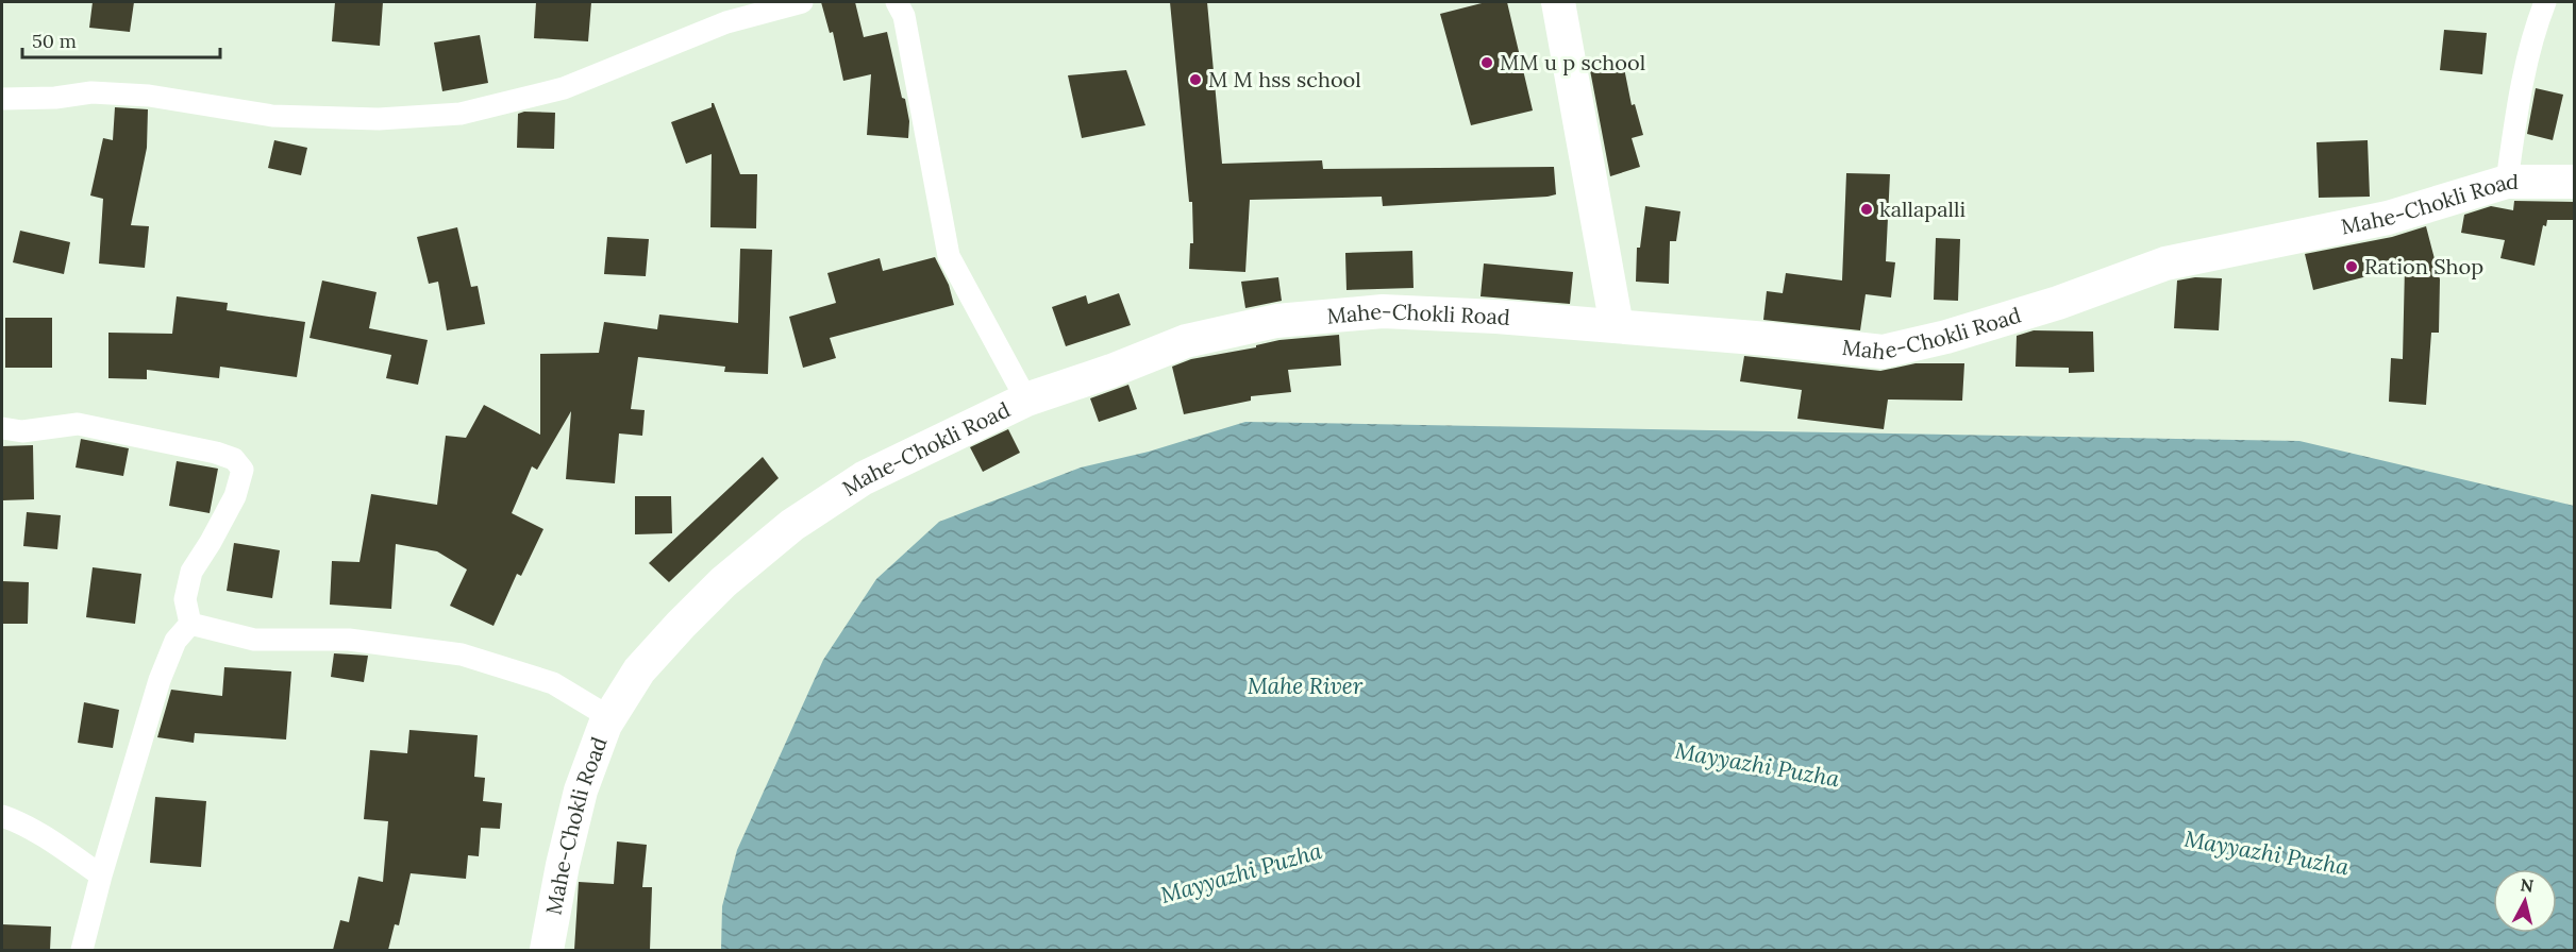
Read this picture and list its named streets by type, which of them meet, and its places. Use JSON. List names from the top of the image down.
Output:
{
  "streets": {
    "street": ["Mahe-Chokli Road"]
  },
  "water": ["Mahe River", "Mayyazhi Puzha"],
  "places": [
    "MM u p school",
    "M M hss school",
    "kallapalli",
    "Ration Shop"
  ],
  "scale_bar": "50 m",
  "north": "top"
}
